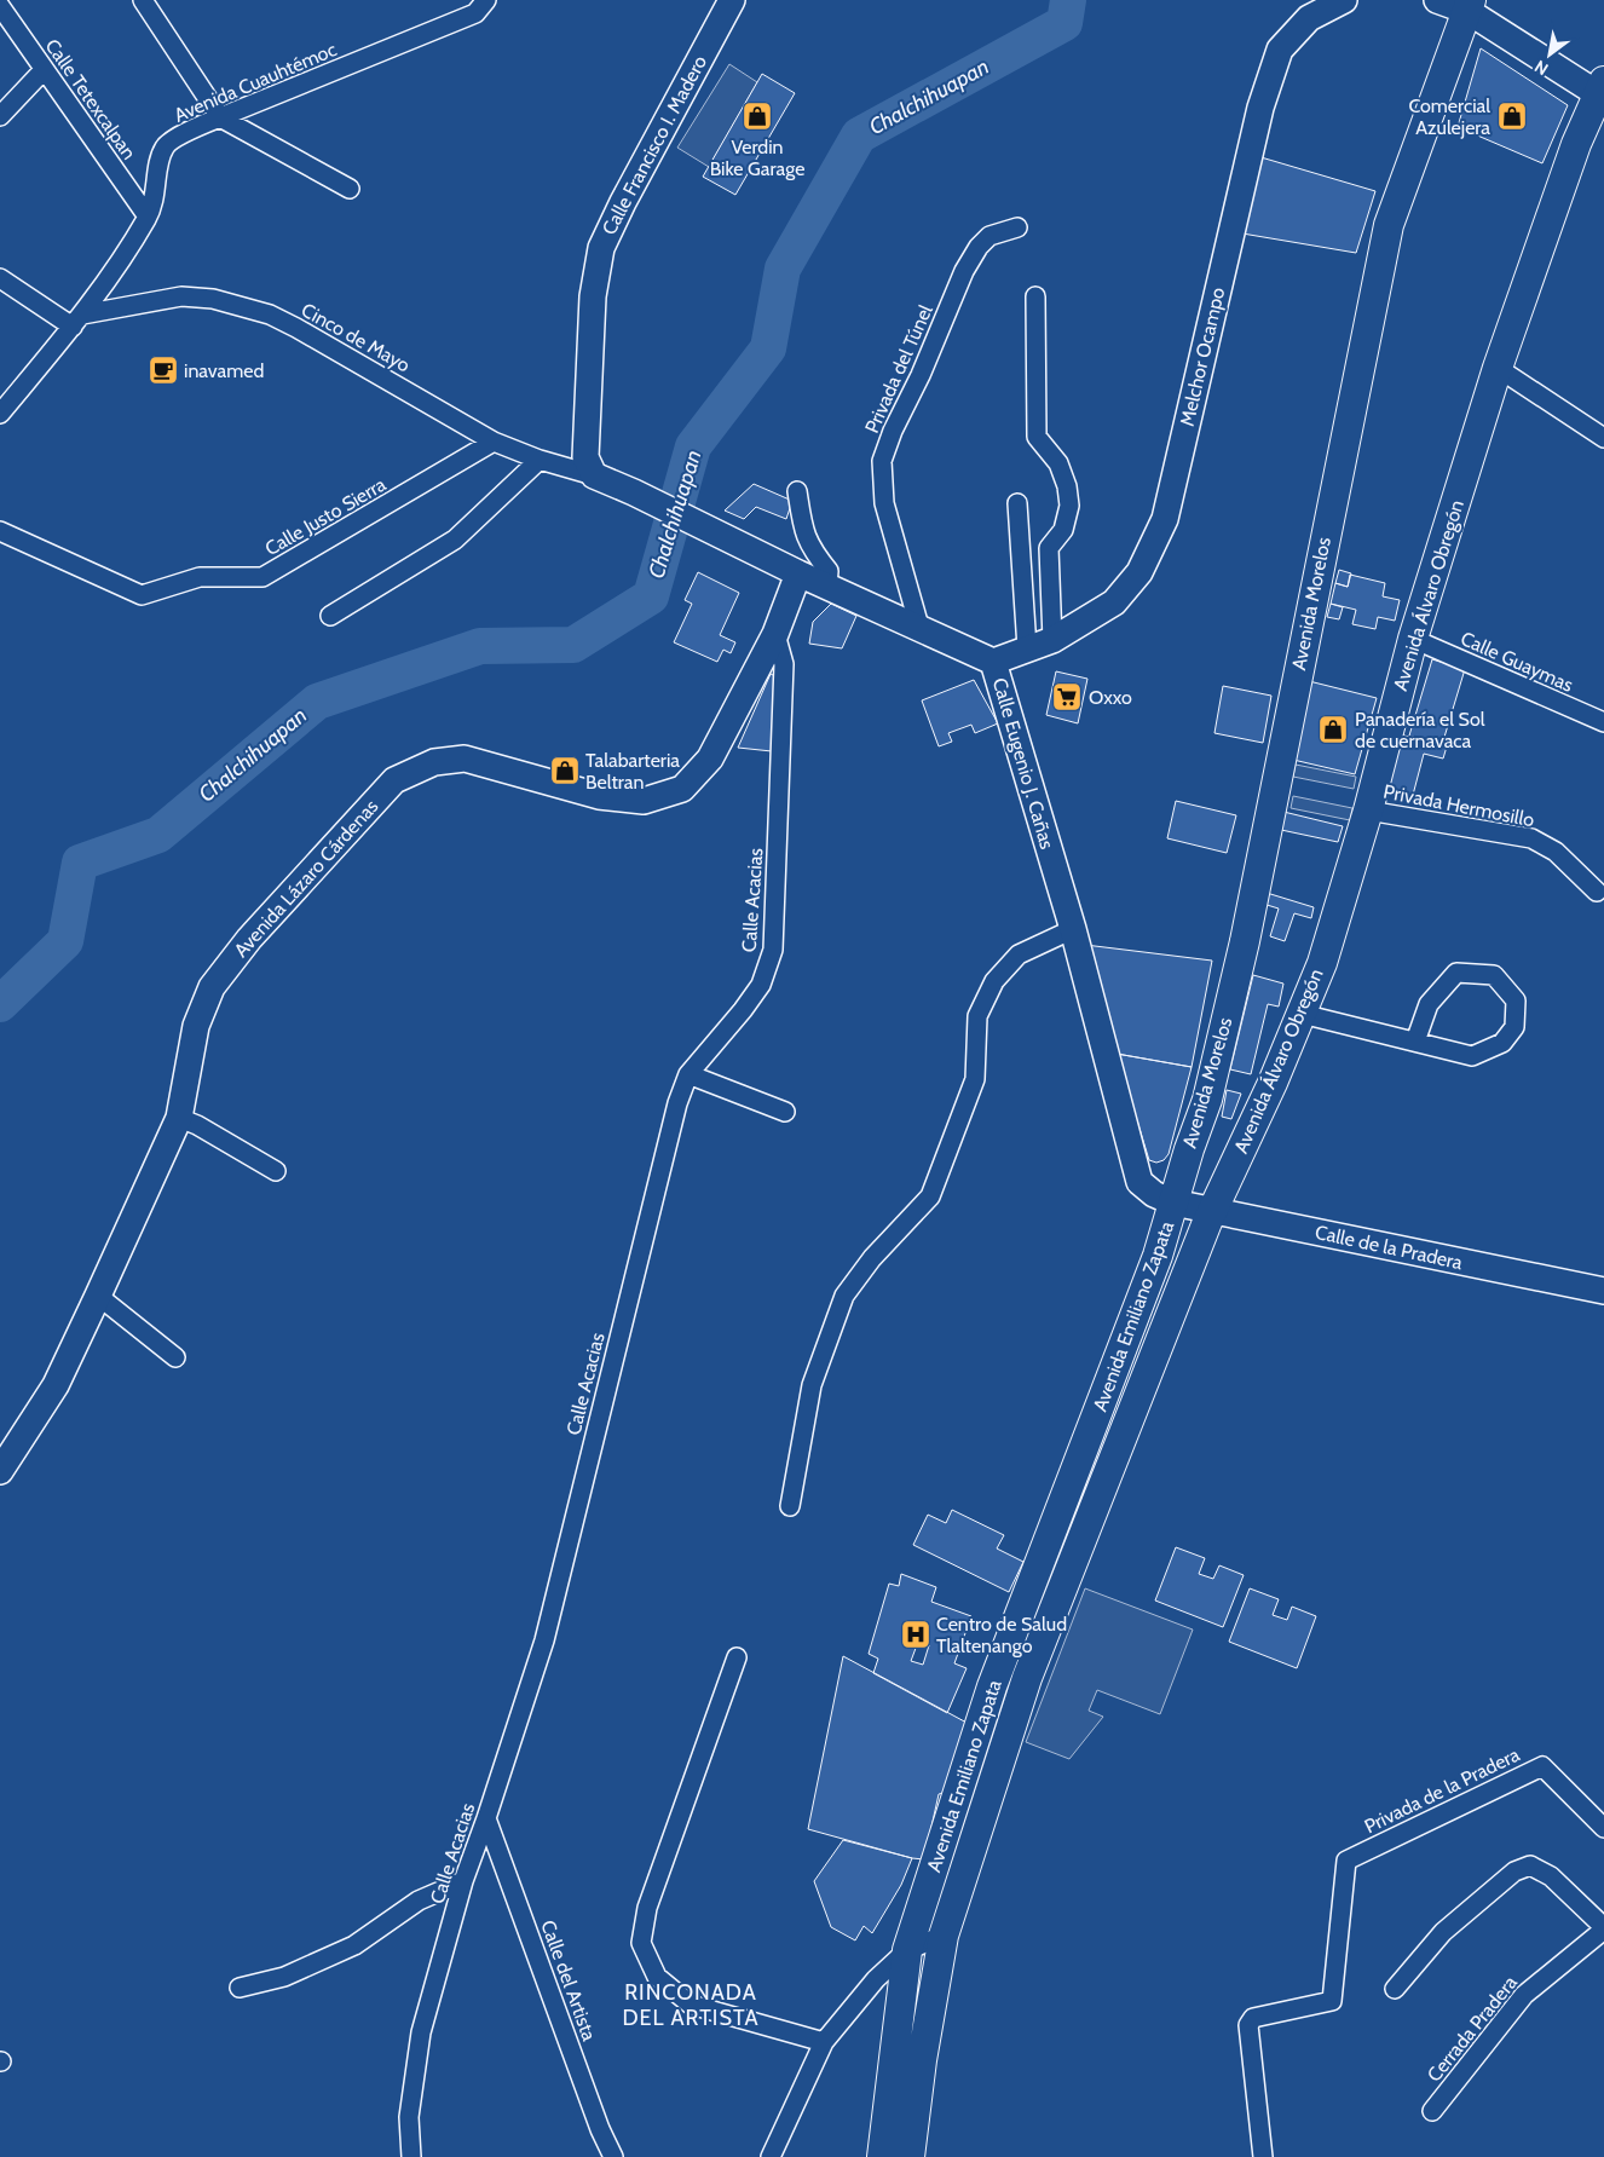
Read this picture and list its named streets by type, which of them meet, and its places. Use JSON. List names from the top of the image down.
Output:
{
  "streets": {
    "main road": ["Avenida Álvaro Obregón", "Avenida Morelos", "Avenida Emiliano Zapata"],
    "street": [
      "Avenida Cuauhtémoc",
      "Calle Tetexcalpan",
      "Calle Francisco I. Madero",
      "Cinco de Mayo",
      "Melchor Ocampo",
      "Privada del Túnel",
      "Calle Justo Sierra",
      "Calle Guaymas",
      "Calle Eugenio J. Cañas",
      "Privada Hermosillo",
      "Avenida Lázaro Cárdenas",
      "Calle Acacias",
      "Calle de la Pradera",
      "Privada de la Pradera",
      "Calle del Artista",
      "Cerrada Pradera"
    ]
  },
  "crossings": [
    ["Avenida Cuauhtémoc", "Calle Tetexcalpan"],
    ["Avenida Cuauhtémoc", "Cinco de Mayo"],
    ["Calle Francisco I. Madero", "Cinco de Mayo"],
    ["Calle Francisco I. Madero", "Calle Eugenio J. Cañas"],
    ["Cinco de Mayo", "Calle Justo Sierra"],
    ["Cinco de Mayo", "Calle Eugenio J. Cañas"],
    ["Melchor Ocampo", "Calle Eugenio J. Cañas"],
    ["Privada del Túnel", "Calle Eugenio J. Cañas"],
    ["Avenida Álvaro Obregón", "Calle Guaymas"],
    ["Avenida Álvaro Obregón", "Privada Hermosillo"],
    ["Avenida Álvaro Obregón", "Calle de la Pradera"],
    ["Avenida Álvaro Obregón", "Avenida Emiliano Zapata"],
    ["Avenida Morelos", "Calle Eugenio J. Cañas"],
    ["Avenida Morelos", "Calle de la Pradera"],
    ["Avenida Morelos", "Avenida Emiliano Zapata"],
    ["Calle Eugenio J. Cañas", "Avenida Lázaro Cárdenas"],
    ["Calle Eugenio J. Cañas", "Calle de la Pradera"],
    ["Calle Eugenio J. Cañas", "Avenida Emiliano Zapata"],
    ["Avenida Lázaro Cárdenas", "Calle Acacias"],
    ["Calle Acacias", "Calle del Artista"],
    ["Calle de la Pradera", "Avenida Emiliano Zapata"]
  ],
  "districts": ["RINCONADA DEL ARTISTA"],
  "water": ["Chalchihuapan"],
  "places": {
    "shop": [
      "Verdin Bike Garage",
      "Comercial Azulejera",
      "Panadería el Sol de cuernavaca",
      "Talabarteria Beltran"
    ],
    "cafe": ["inavamed"],
    "supermarket": ["Oxxo"],
    "hospital": ["Centro de Salud Tlaltenango"]
  },
  "north": "bottom left"
}
